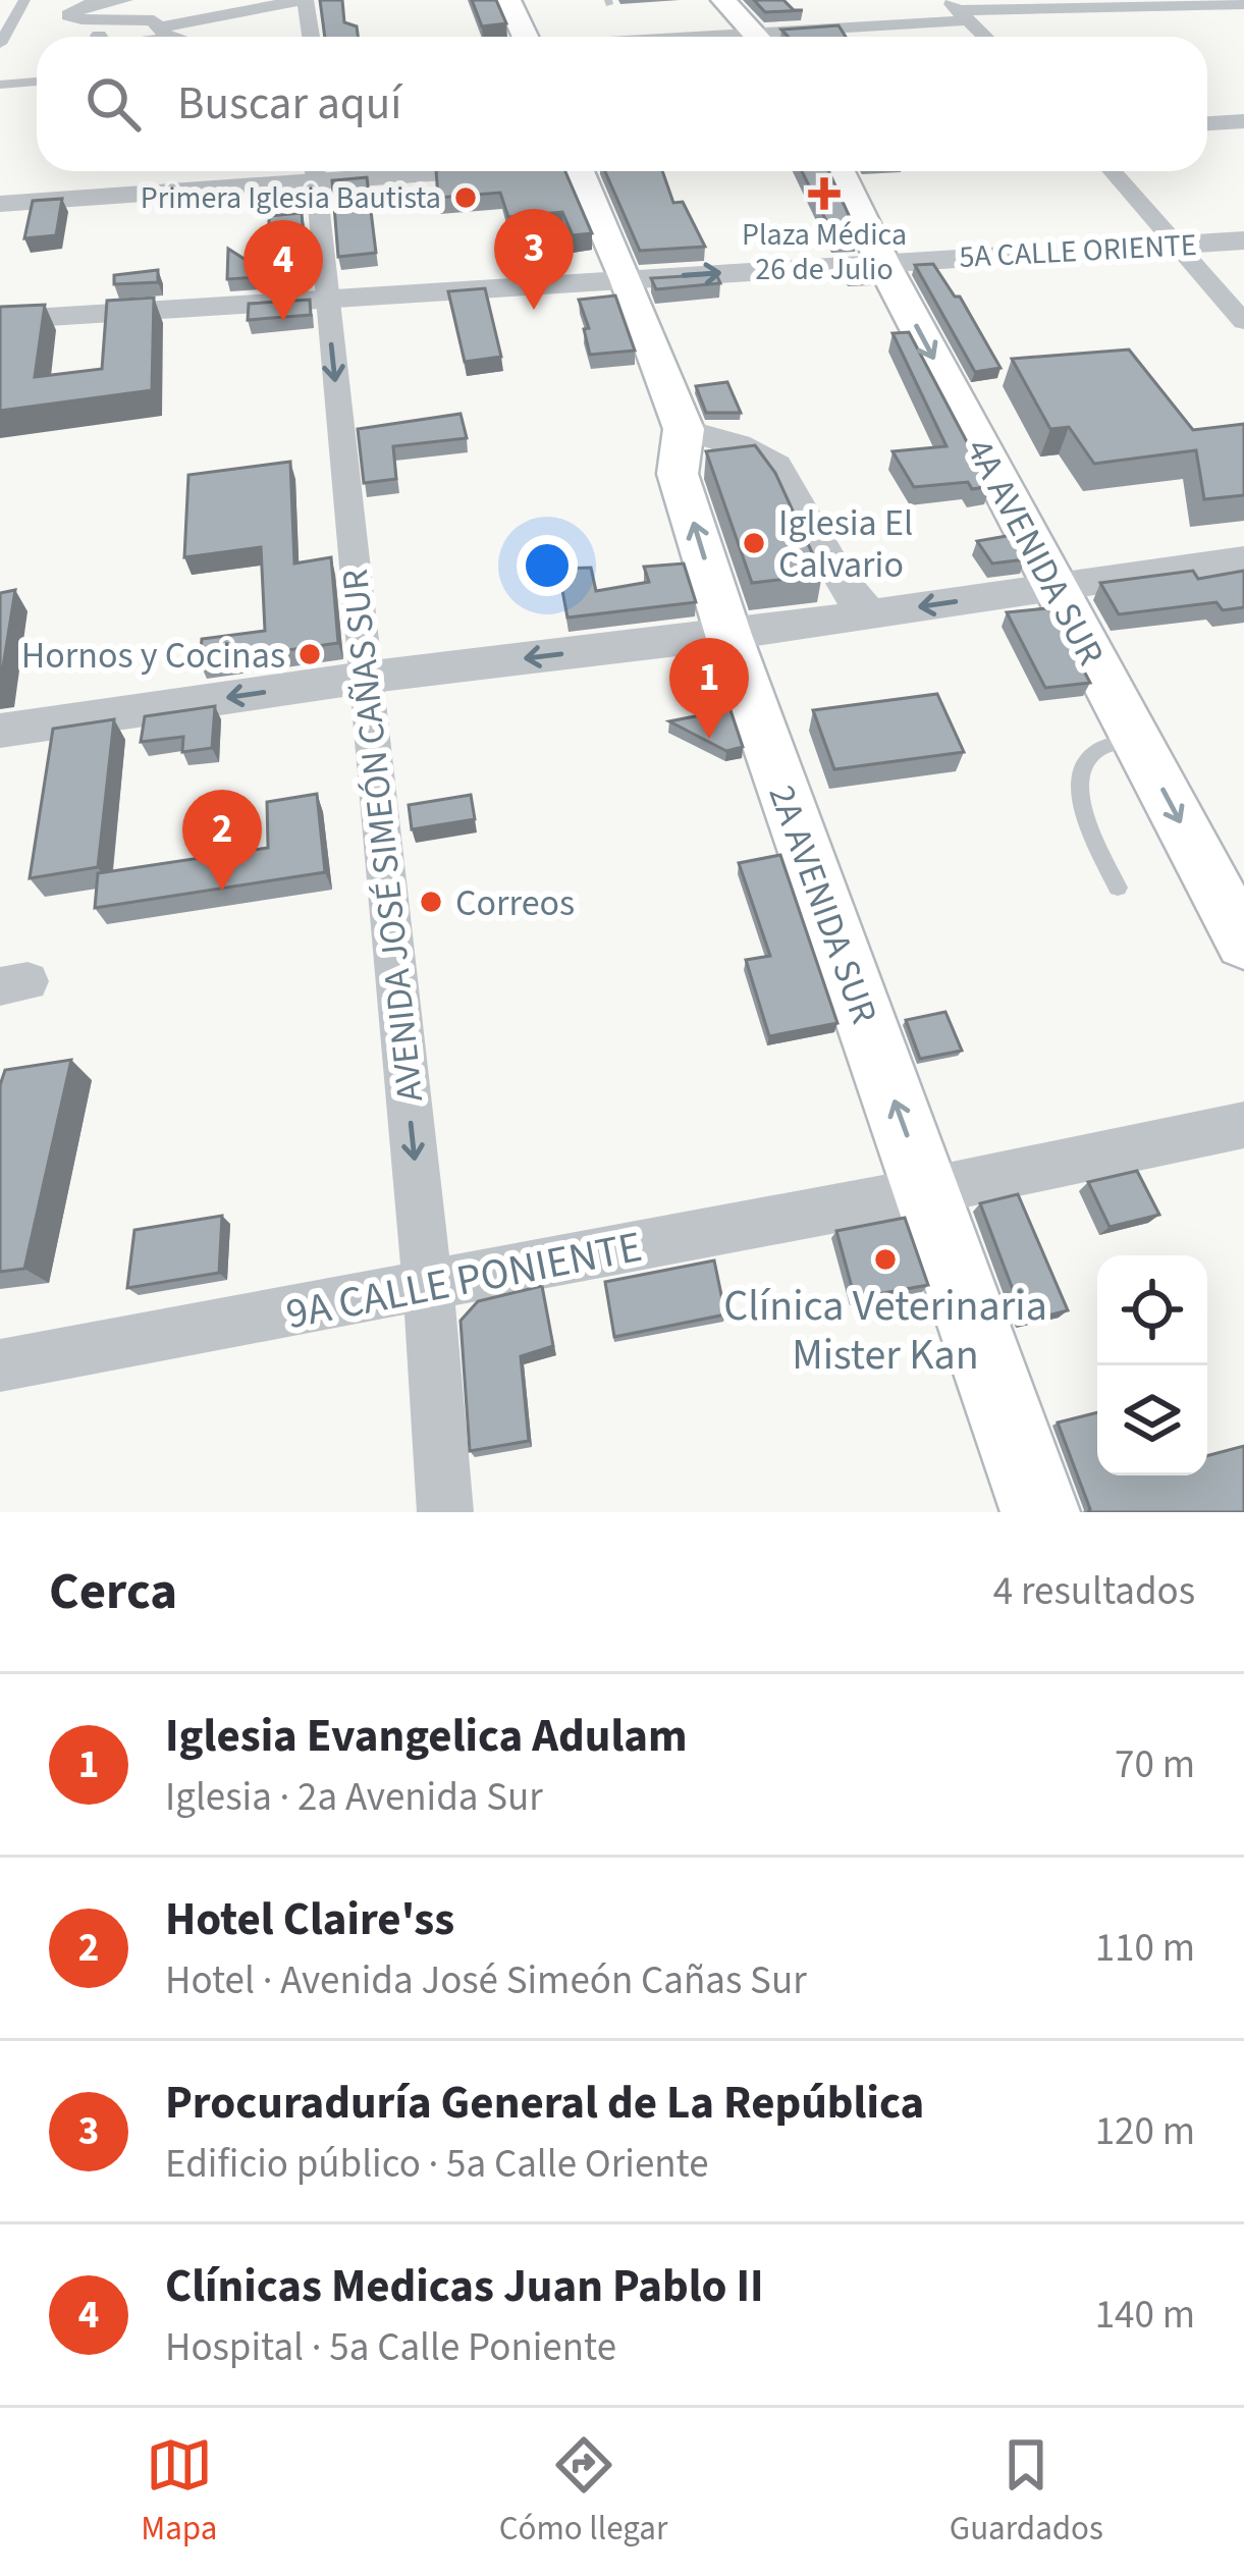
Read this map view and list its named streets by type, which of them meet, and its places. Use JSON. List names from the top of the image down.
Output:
{
  "streets": {
    "main road": ["4A AVENIDA SUR", "2A AVENIDA SUR"],
    "street": ["5A CALLE ORIENTE", "AVENIDA JOSÉ SIMEÓN CAÑAS SUR", "9A CALLE PONIENTE"]
  },
  "crossings": [
    ["5A CALLE ORIENTE", "4A AVENIDA SUR"],
    ["5A CALLE ORIENTE", "AVENIDA JOSÉ SIMEÓN CAÑAS SUR"],
    ["5A CALLE ORIENTE", "2A AVENIDA SUR"],
    ["AVENIDA JOSÉ SIMEÓN CAÑAS SUR", "9A CALLE PONIENTE"],
    ["2A AVENIDA SUR", "9A CALLE PONIENTE"]
  ],
  "one_way": ["4A AVENIDA SUR", "AVENIDA JOSÉ SIMEÓN CAÑAS SUR", "2A AVENIDA SUR"],
  "places": {
    "health": ["Plaza Médica 26 de Julio"],
    "other": [
      "Primera Iglesia Bautista",
      "Iglesia El Calvario",
      "Hornos y Cocinas",
      "Correos",
      "Clínica Veterinaria Mister Kan"
    ]
  },
  "page": {
    "search": "Buscar aquí",
    "pins": [
      "3",
      "4",
      "1",
      "2"
    ],
    "heading": ["Cerca", "4 resultados"],
    "list": [
      {
        "mark": "1",
        "name": "Iglesia Evangelica Adulam",
        "note": "Iglesia · 2a Avenida Sur",
        "value": "70 m"
      },
      {
        "mark": "2",
        "name": "Hotel Claire'ss",
        "note": "Hotel · Avenida José Simeón Cañas Sur",
        "value": "110 m"
      },
      {
        "mark": "3",
        "name": "Procuraduría General de La República",
        "note": "Edificio público · 5a Calle Oriente",
        "value": "120 m"
      },
      {
        "mark": "4",
        "name": "Clínicas Medicas Juan Pablo II",
        "note": "Hospital · 5a Calle Poniente",
        "value": "140 m"
      }
    ],
    "nav": ["Mapa", "Cómo llegar", "Guardados"]
  }
}
